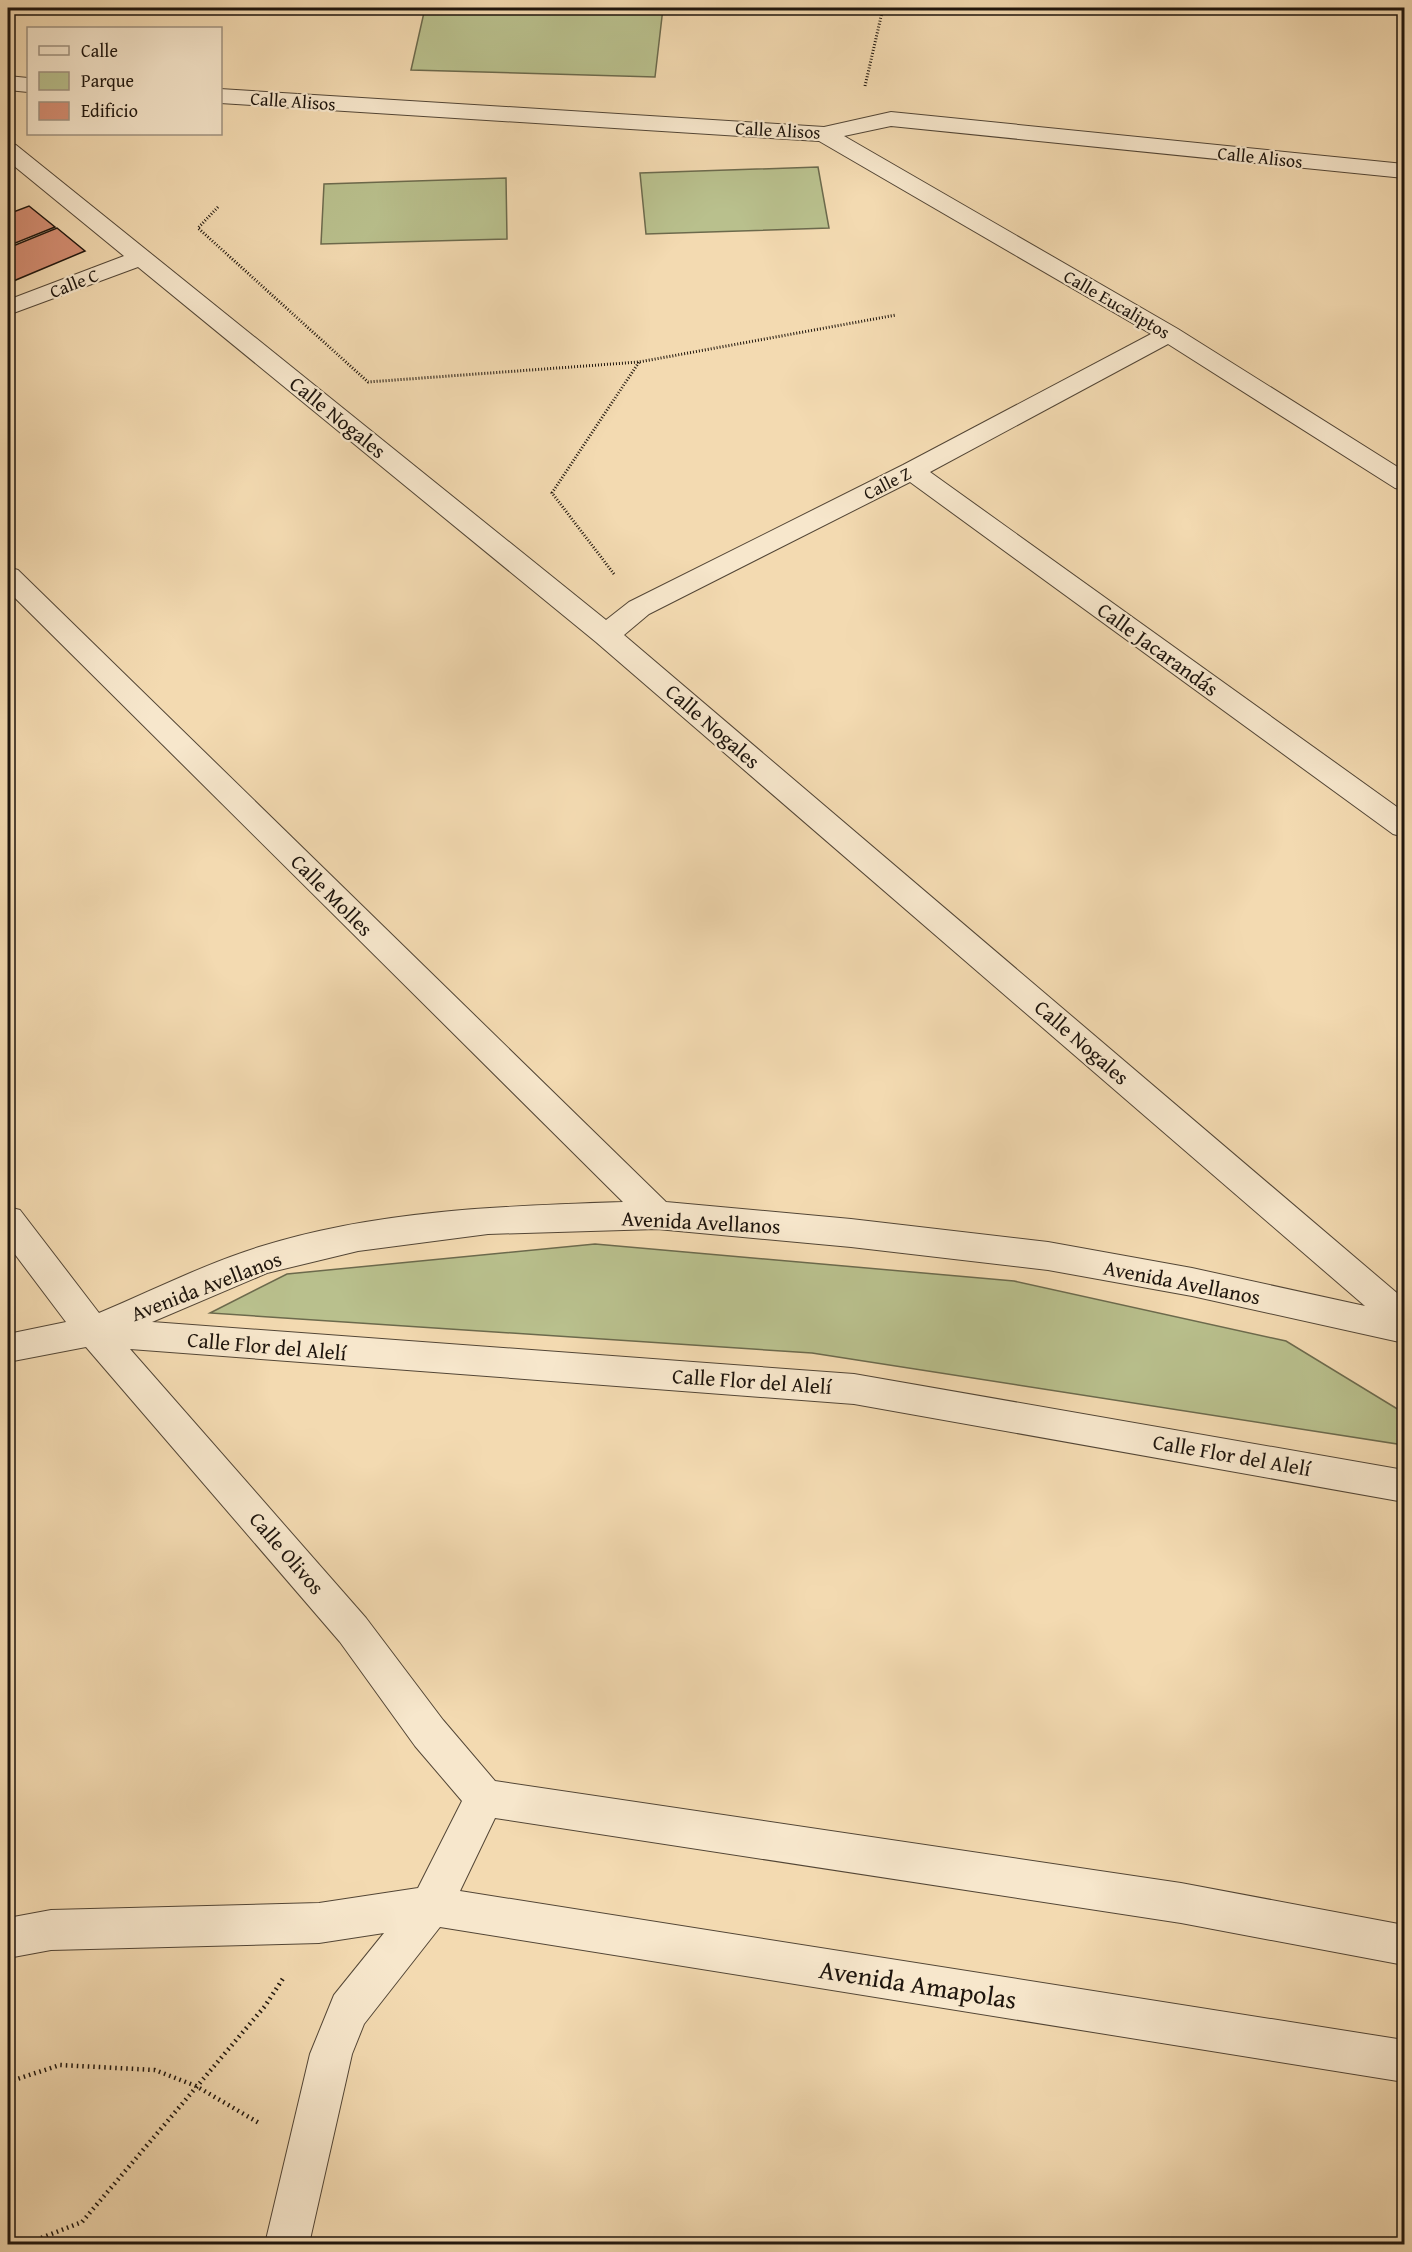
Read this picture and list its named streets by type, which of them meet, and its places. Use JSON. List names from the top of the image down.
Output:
{
  "streets": {
    "street": [
      "Calle Alisos",
      "Calle C",
      "Calle Eucaliptos",
      "Calle Nogales",
      "Calle Z",
      "Calle Jacarandás",
      "Calle Molles",
      "Avenida Avellanos",
      "Calle Flor del Alelí",
      "Calle Olivos",
      "Avenida Amapolas"
    ]
  },
  "crossings": [
    ["Calle Alisos", "Calle Eucaliptos"],
    ["Calle C", "Calle Nogales"],
    ["Calle Eucaliptos", "Calle Z"],
    ["Calle Nogales", "Calle Z"],
    ["Calle Z", "Calle Jacarandás"],
    ["Calle Molles", "Avenida Avellanos"],
    ["Avenida Avellanos", "Calle Flor del Alelí"],
    ["Avenida Avellanos", "Calle Olivos"],
    ["Calle Flor del Alelí", "Calle Olivos"]
  ],
  "legend": ["Calle", "Parque", "Edificio"]
}
